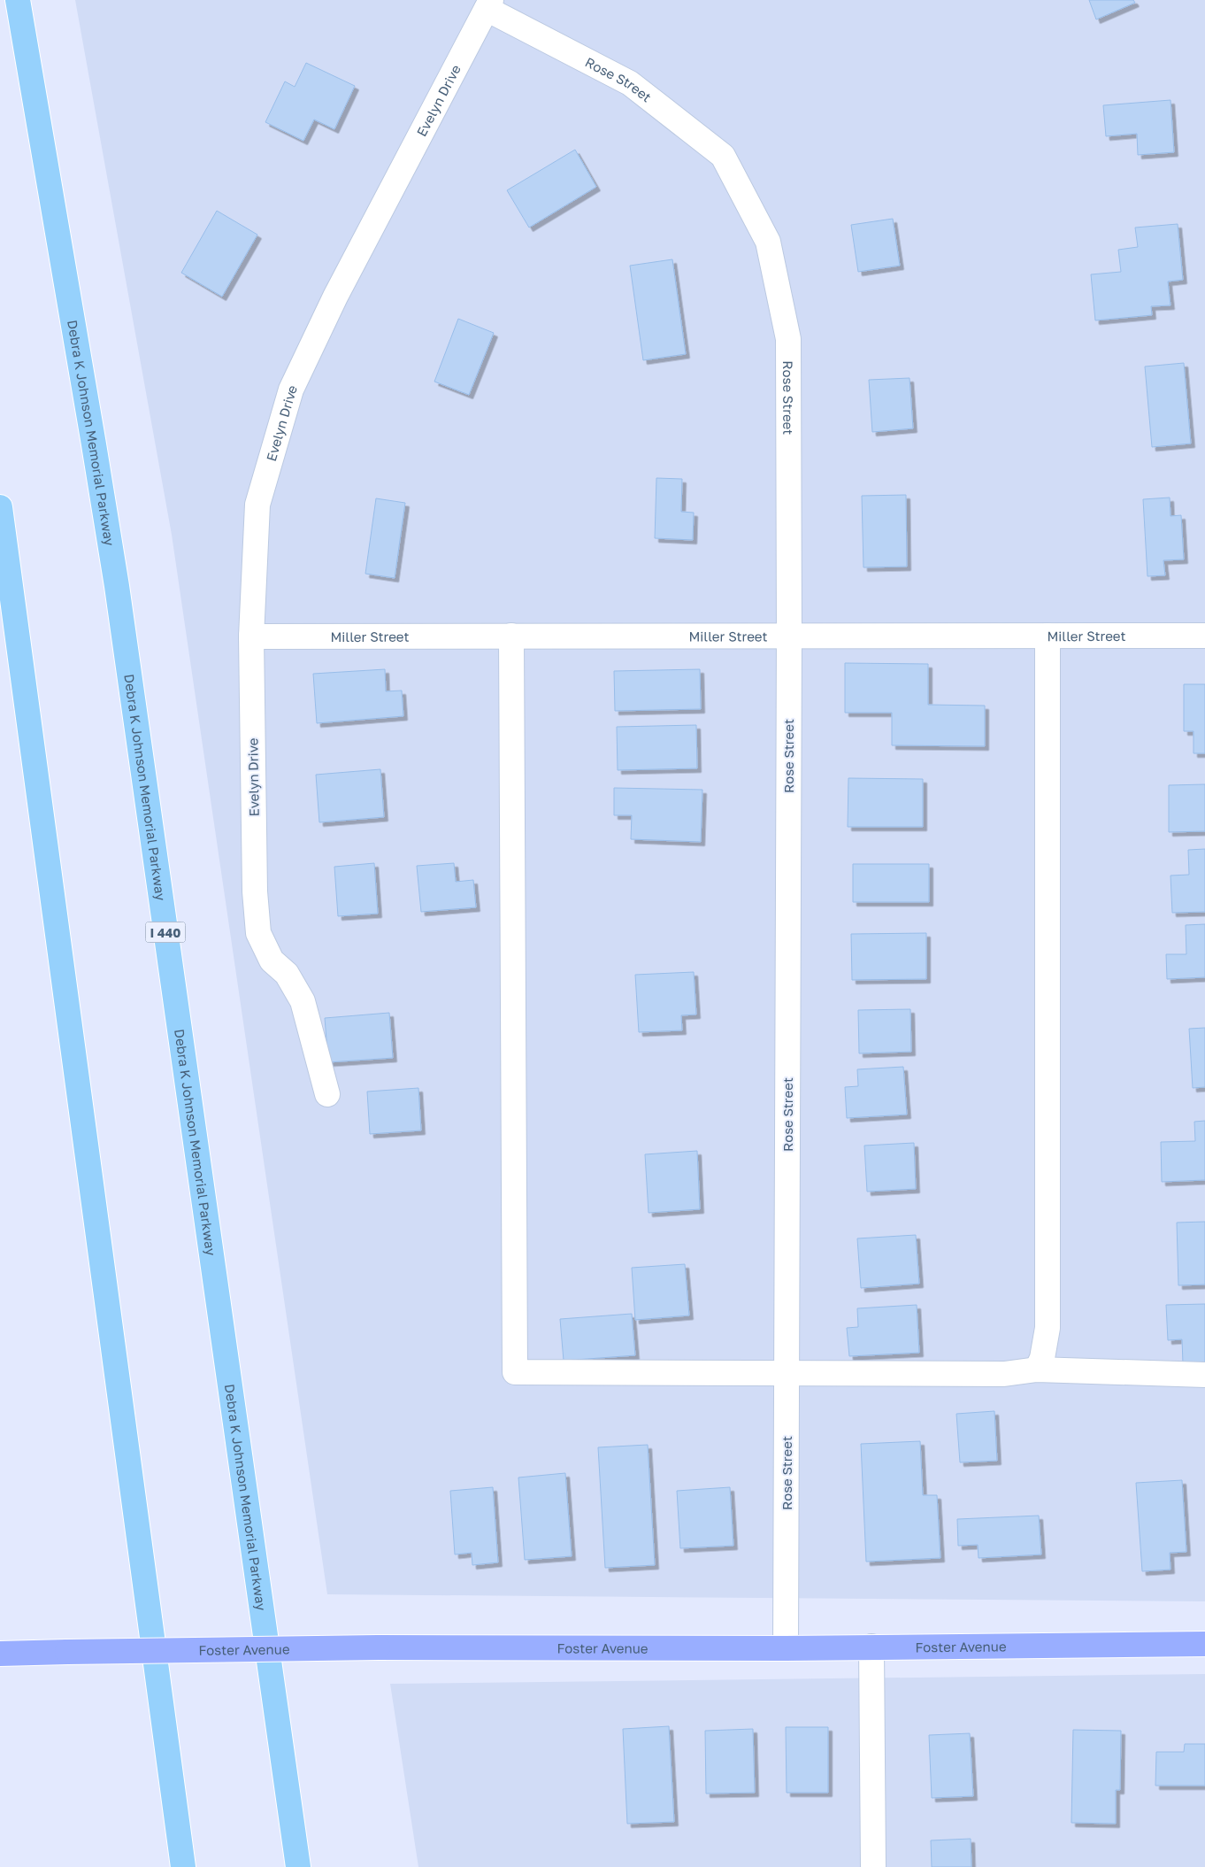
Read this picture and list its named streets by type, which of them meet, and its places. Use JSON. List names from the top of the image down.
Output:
{
  "streets": {
    "highway": ["Debra K Johnson Memorial Parkway", "I 440"],
    "main road": ["Foster Avenue"],
    "street": ["Rose Street", "Evelyn Drive", "Miller Street"]
  },
  "crossings": [
    ["Rose Street", "Evelyn Drive"],
    ["Rose Street", "Miller Street"],
    ["Rose Street", "Foster Avenue"],
    ["Evelyn Drive", "Miller Street"]
  ]
}
